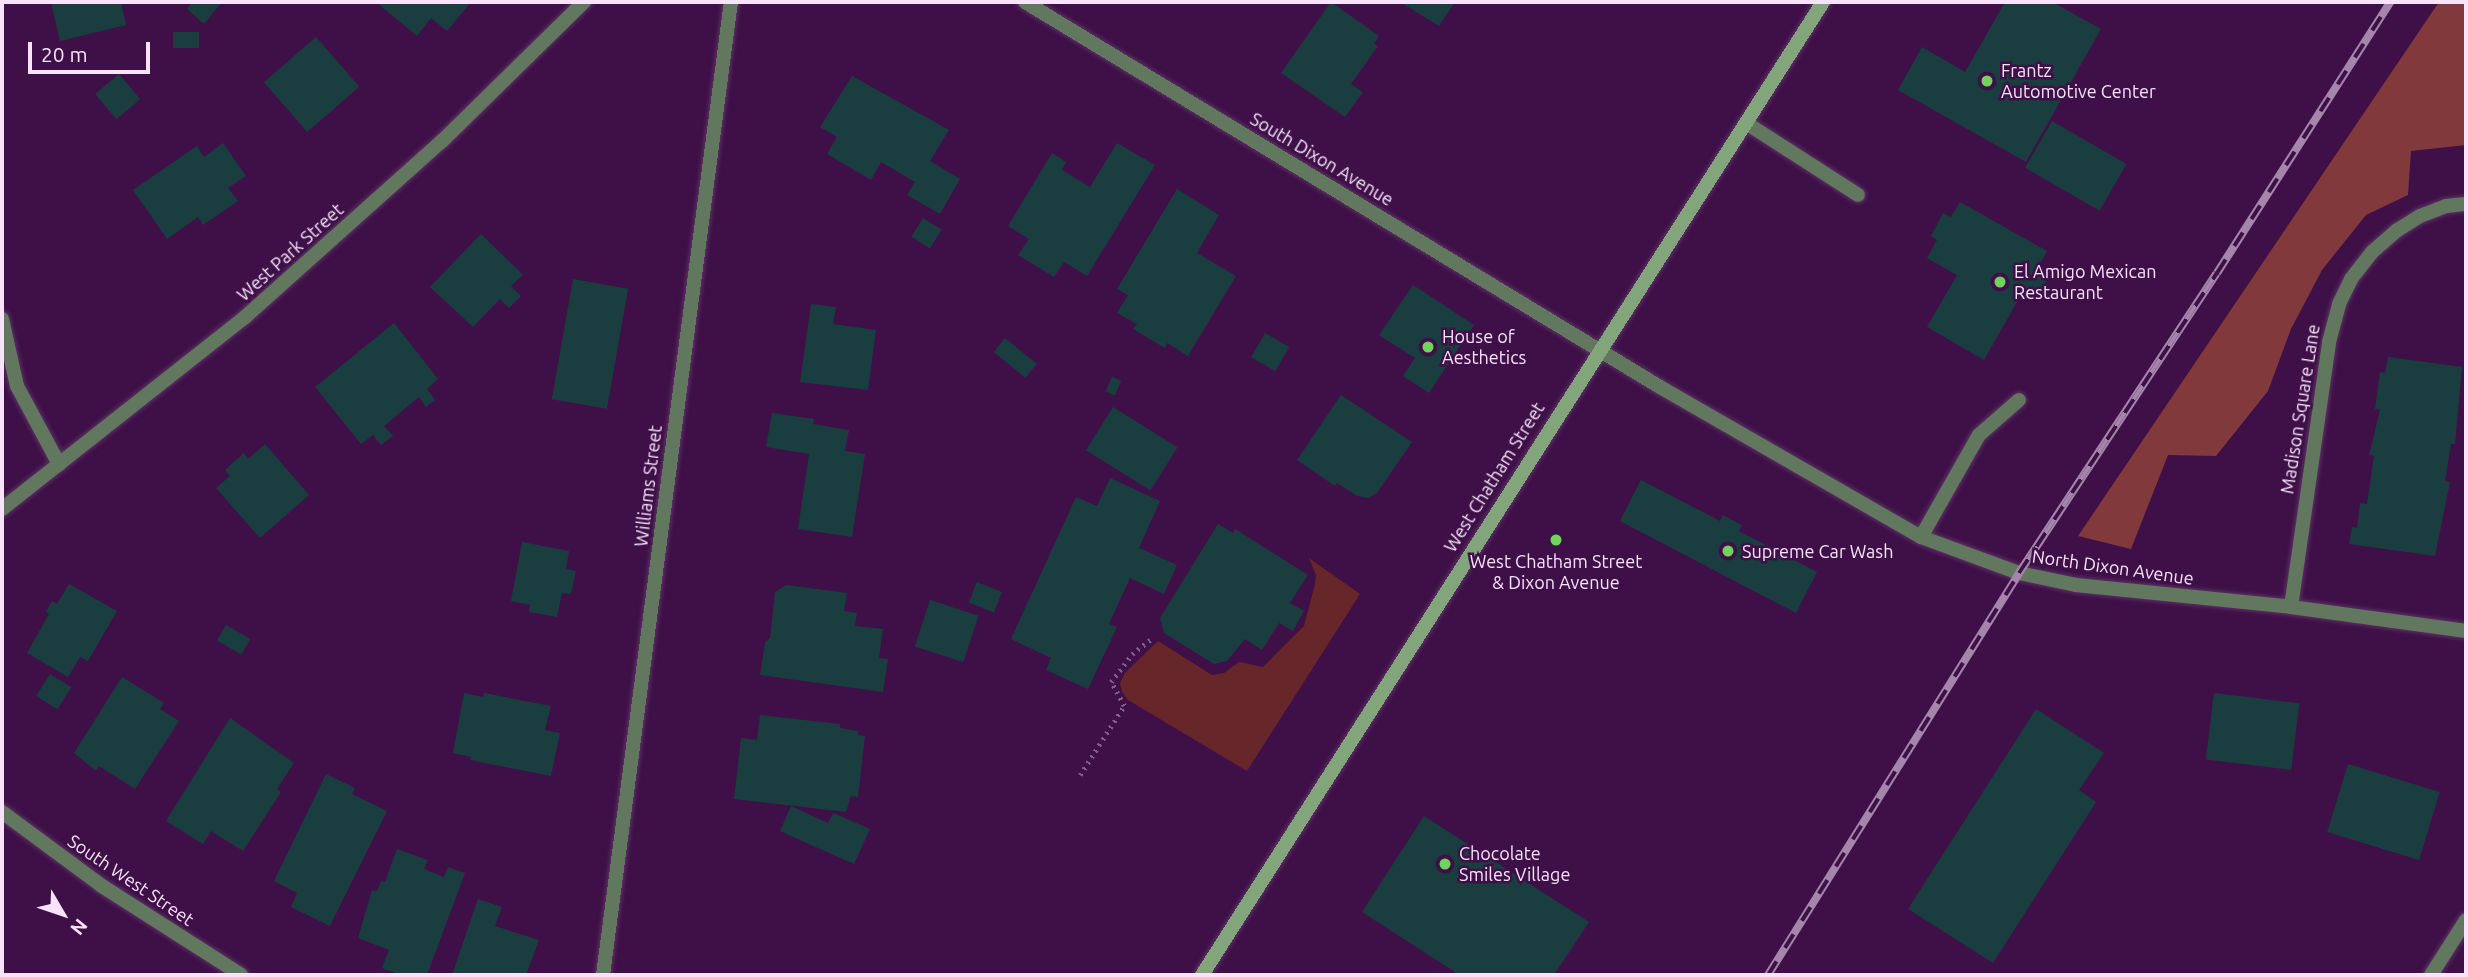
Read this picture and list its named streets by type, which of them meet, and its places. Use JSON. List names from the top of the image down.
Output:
{
  "streets": {
    "main road": ["West Chatham Street"],
    "street": [
      "South Dixon Avenue",
      "West Park Street",
      "Madison Square Lane",
      "Williams Street",
      "North Dixon Avenue",
      "South West Street"
    ]
  },
  "crossings": [
    ["South Dixon Avenue", "West Chatham Street"],
    ["South Dixon Avenue", "North Dixon Avenue"],
    ["Madison Square Lane", "North Dixon Avenue"],
    ["West Chatham Street", "North Dixon Avenue"]
  ],
  "places": [
    "Frantz Automotive Center",
    "El Amigo Mexican Restaurant",
    "House of Aesthetics",
    "West Chatham Street & Dixon Avenue",
    "Supreme Car Wash",
    "Chocolate Smiles Village"
  ],
  "scale_bar": "20 m",
  "north": "bottom right"
}
